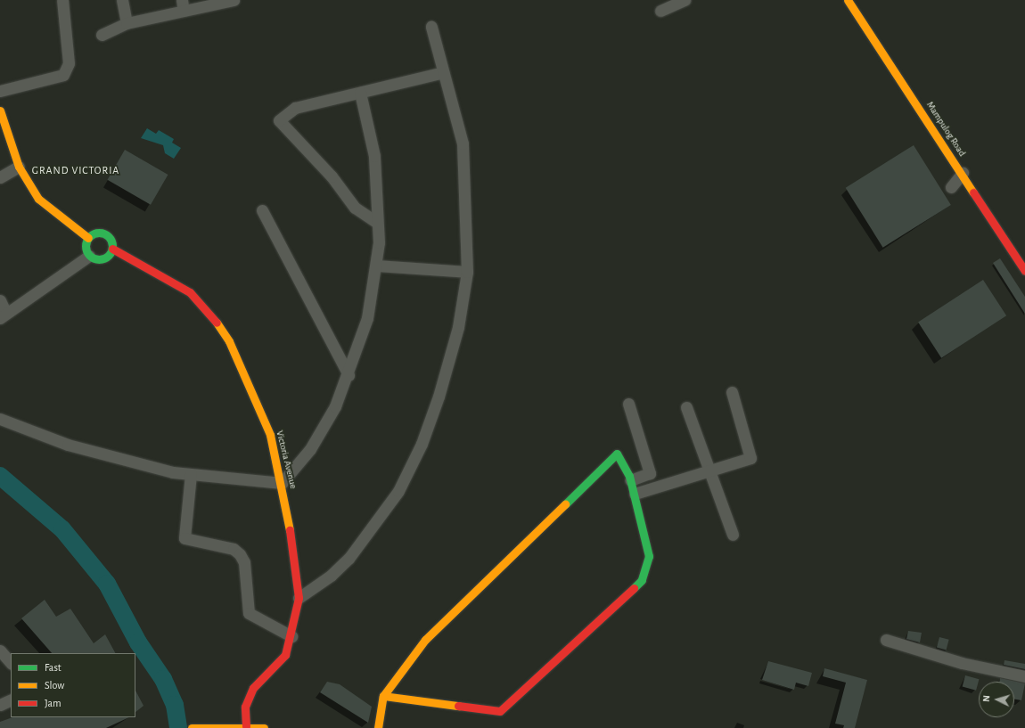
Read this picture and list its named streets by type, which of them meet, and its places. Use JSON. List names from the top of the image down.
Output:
{
  "streets": {
    "main road": ["Mampulog Road", "Victoria Avenue"]
  },
  "districts": ["GRAND VICTORIA"],
  "legend": ["Fast", "Slow", "Jam"],
  "north": "left"
}
